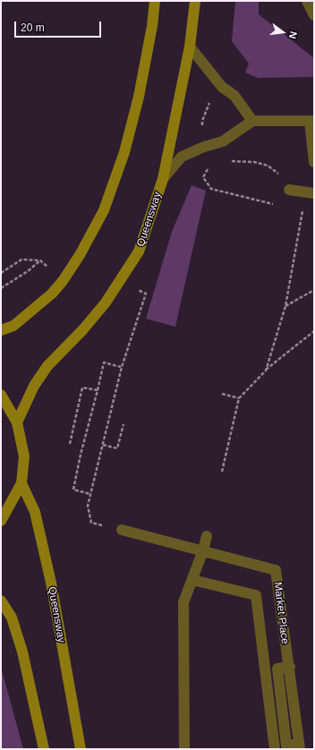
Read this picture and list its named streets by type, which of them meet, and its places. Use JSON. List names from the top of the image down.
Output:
{
  "streets": {
    "main road": ["Queensway"],
    "street": ["Market Place"]
  },
  "scale_bar": "20 m",
  "north": "right"
}
